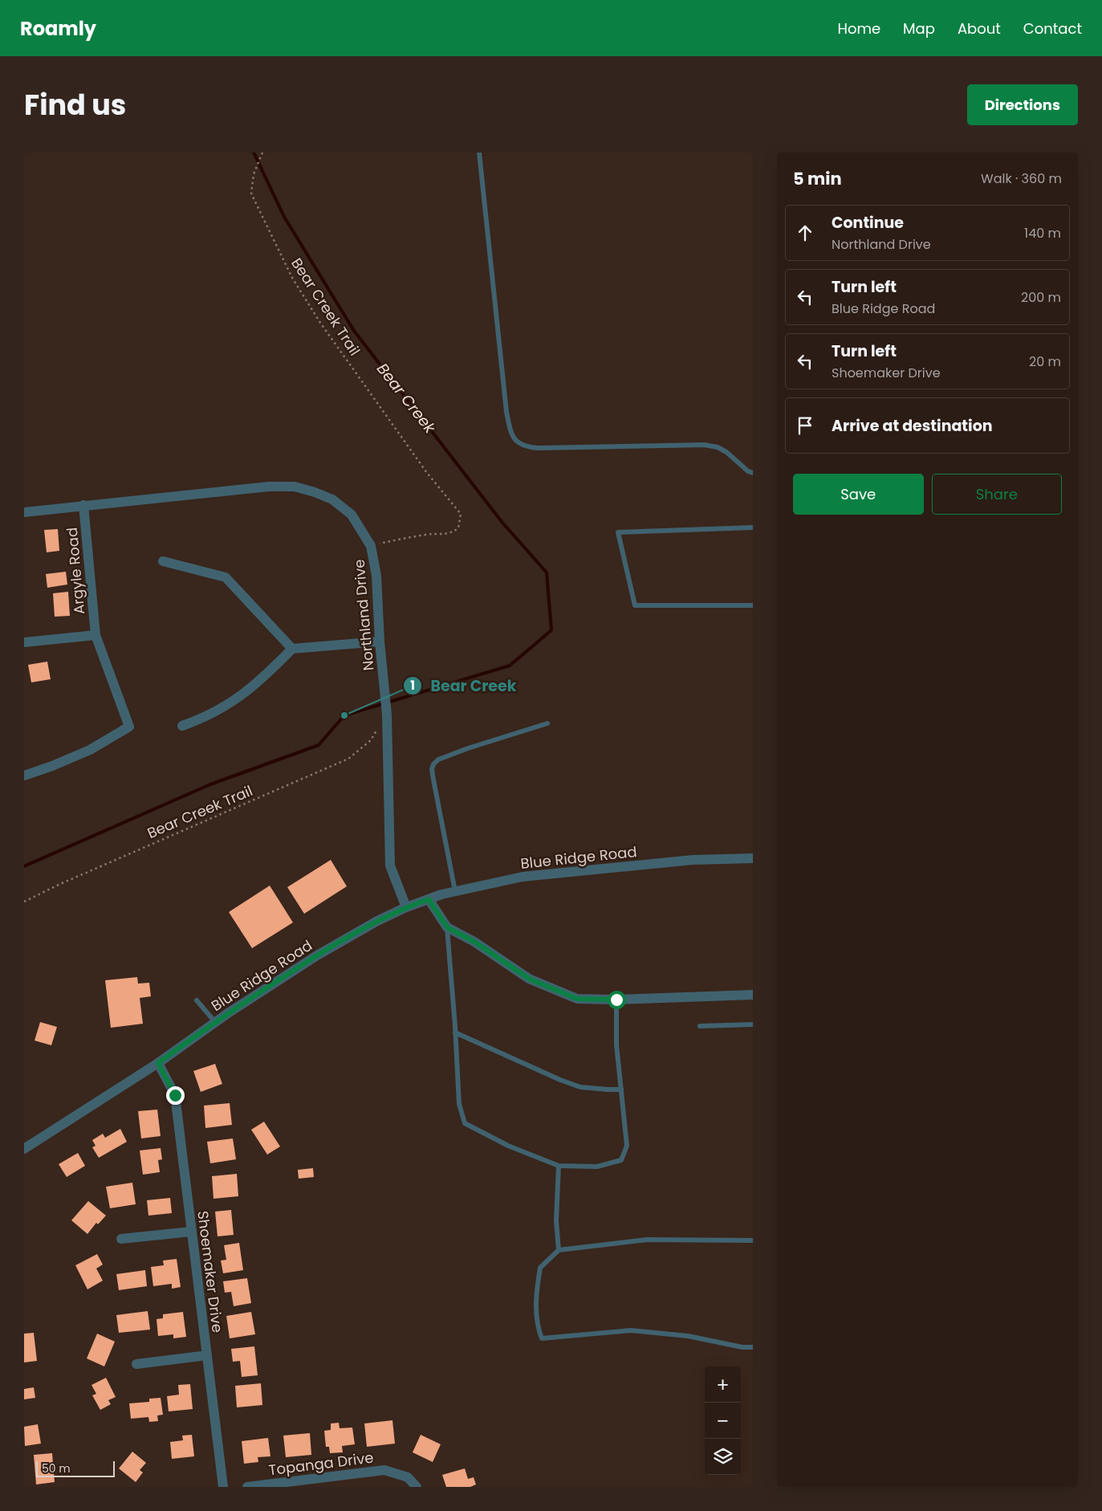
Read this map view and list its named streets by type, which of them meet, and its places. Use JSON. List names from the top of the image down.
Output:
{
  "streets": {
    "street": [
      "Argyle Road",
      "Northland Drive",
      "Blue Ridge Road",
      "Shoemaker Drive",
      "Topanga Drive"
    ],
    "path": ["Bear Creek Trail"]
  },
  "crossings": [
    ["Argyle Road", "Northland Drive"],
    ["Northland Drive", "Blue Ridge Road"],
    ["Blue Ridge Road", "Shoemaker Drive"]
  ],
  "water": ["Bear Creek"],
  "places": ["Bear Creek"],
  "scale_bar": "50 m",
  "page": {
    "header": "Roamly",
    "nav": [
      "Home",
      "Map",
      "About",
      "Contact"
    ],
    "title": "Find us",
    "buttons": [
      "Directions",
      ["Save", "Share"]
    ],
    "heading": ["5 min", "Walk · 360 m"],
    "list": [
      ["Continue", "Northland Drive", "140 m"],
      ["Turn left", "Blue Ridge Road", "200 m"],
      ["Turn left", "Shoemaker Drive", "20 m"],
      "Arrive at destination"
    ],
    "map_buttons": ["+", "−"],
    "scale": "50 m"
  }
}
